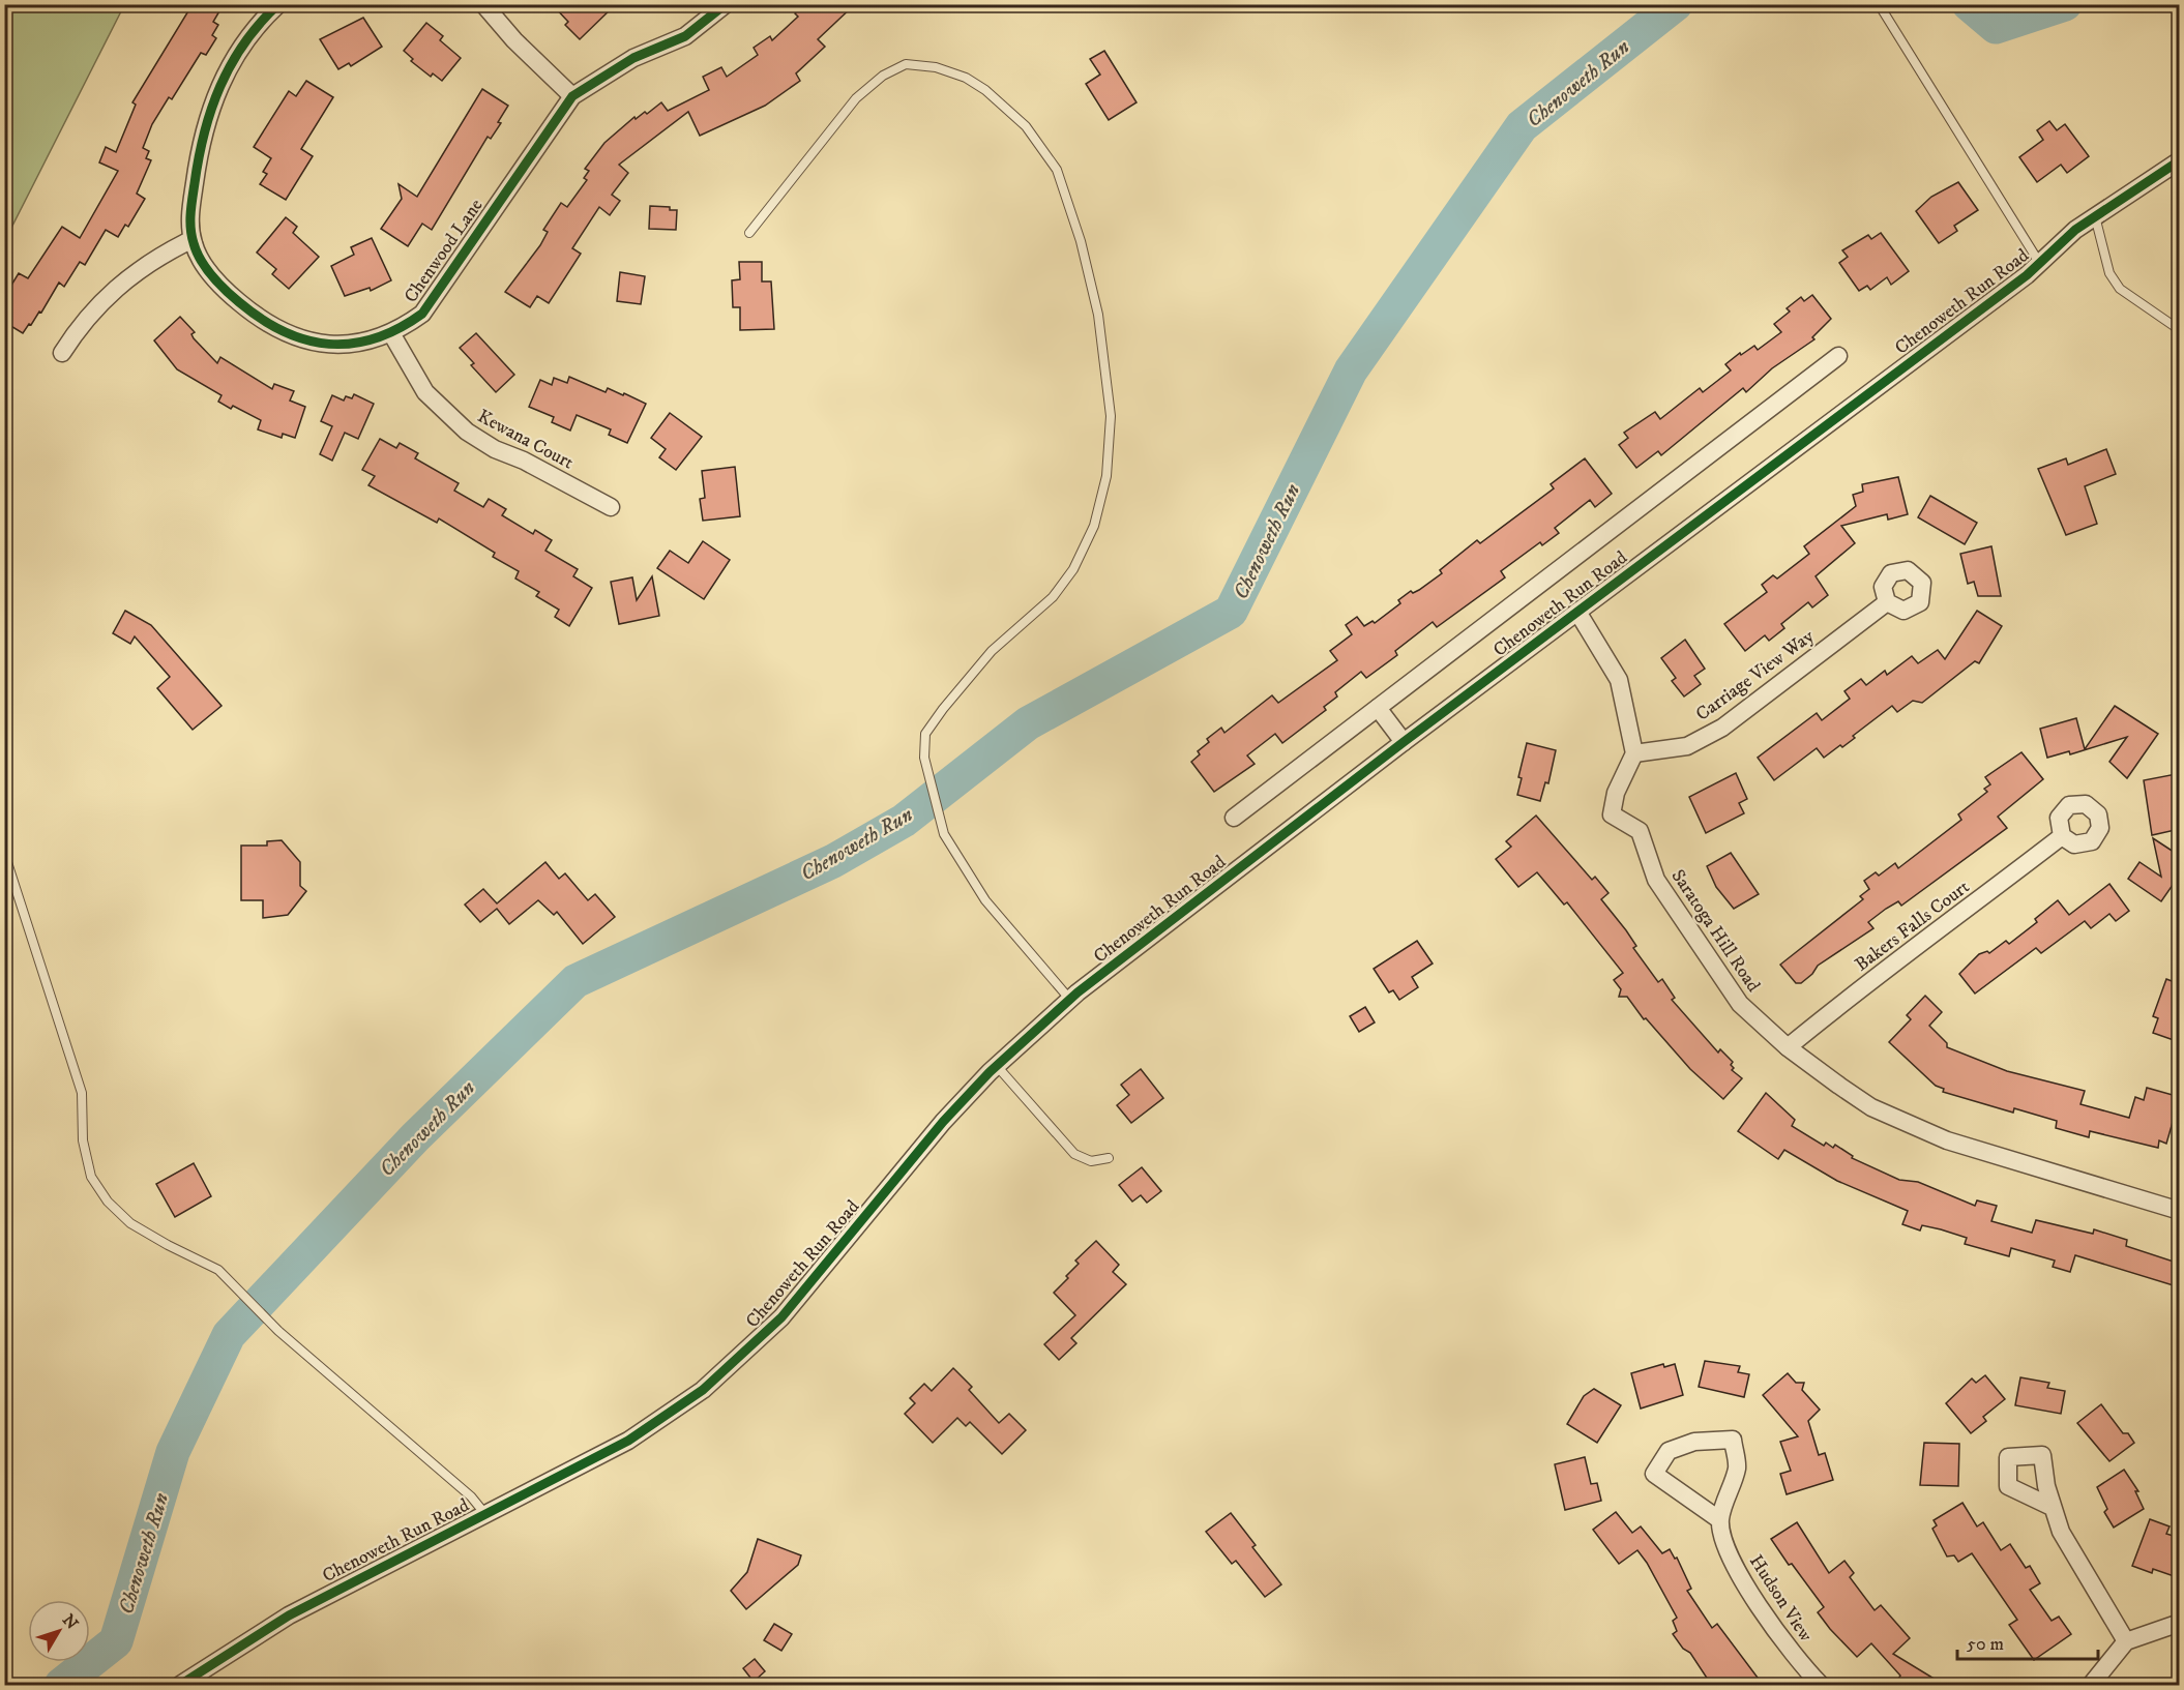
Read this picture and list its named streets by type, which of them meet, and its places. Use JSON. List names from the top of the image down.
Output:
{
  "streets": {
    "street": [
      "Chenwood Lane",
      "Chenoweth Run Road",
      "Kewana Court",
      "Carriage View Way",
      "Bakers Falls Court",
      "Saratoga Hill Road",
      "Hudson View"
    ]
  },
  "crossings": [
    ["Chenwood Lane", "Kewana Court"],
    ["Carriage View Way", "Saratoga Hill Road"],
    ["Bakers Falls Court", "Saratoga Hill Road"]
  ],
  "water": ["Chenoweth Run"],
  "scale_bar": "50 m",
  "north": "top right"
}
